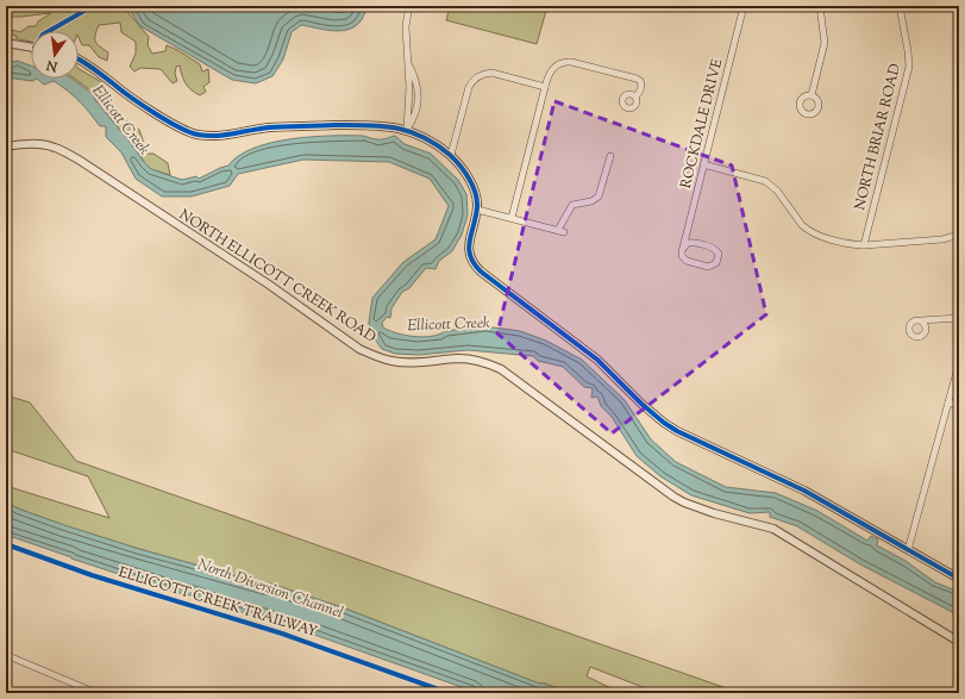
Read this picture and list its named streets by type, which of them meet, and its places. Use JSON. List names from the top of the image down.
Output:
{
  "streets": {
    "street": ["ROCKDALE DRIVE", "NORTH BRIAR ROAD", "NORTH ELLICOTT CREEK ROAD"],
    "cycle path": ["ELLICOTT CREEK TRAILWAY"]
  },
  "water": ["Ellicott Creek", "North Diversion Channel"],
  "north": "bottom"
}
